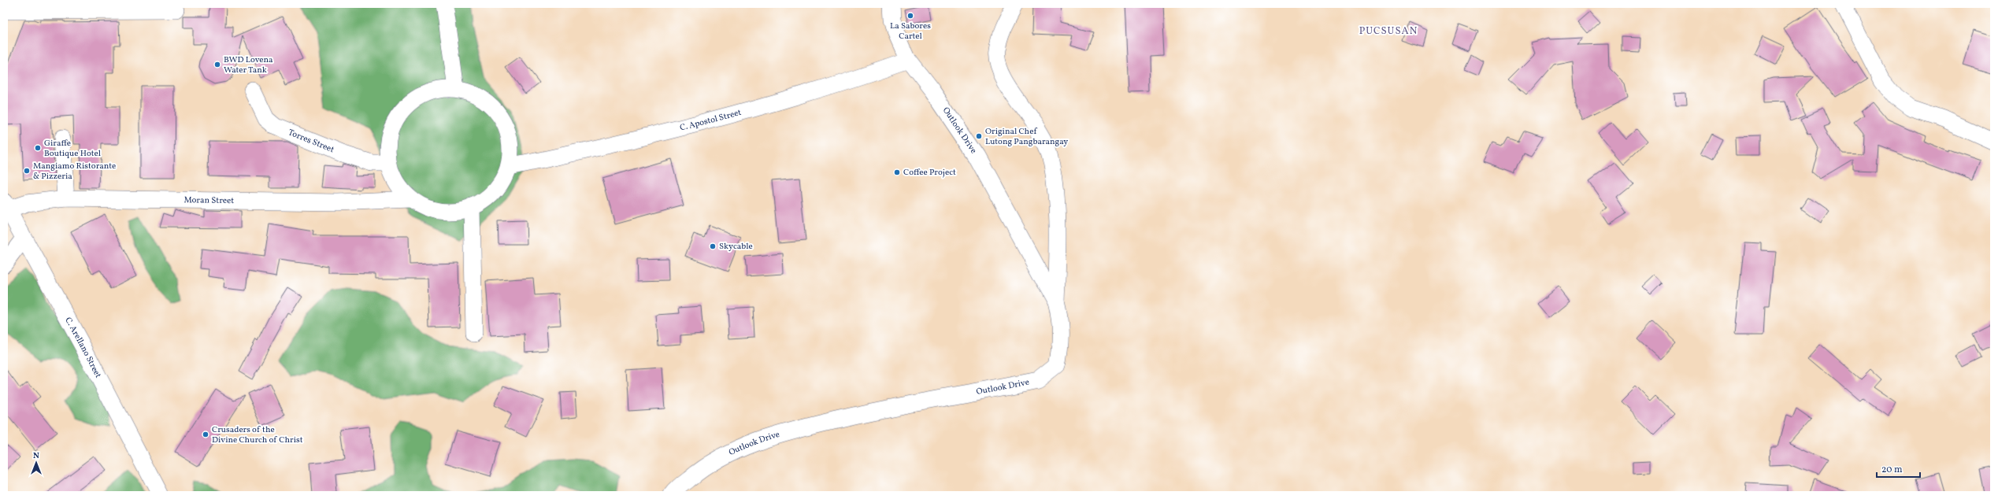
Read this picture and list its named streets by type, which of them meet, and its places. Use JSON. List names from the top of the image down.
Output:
{
  "streets": {
    "street": [
      "C. Apostol Street",
      "Outlook Drive",
      "Torres Street",
      "Moran Street",
      "C. Arellano Street"
    ]
  },
  "crossings": [
    ["C. Apostol Street", "Outlook Drive"],
    ["Moran Street", "C. Arellano Street"]
  ],
  "districts": ["PUCSUSAN"],
  "places": [
    "La Sabores Cartel",
    "BWD Lovena Water Tank",
    "Original Chef Lutong Pangbarangay",
    "Giraffe Boutique Hotel",
    "Mangiamo Ristorante & Pizzeria",
    "Coffee Project",
    "Skycable",
    "Crusaders of the Divine Church of Christ"
  ],
  "scale_bar": "20 m",
  "north": "top"
}
